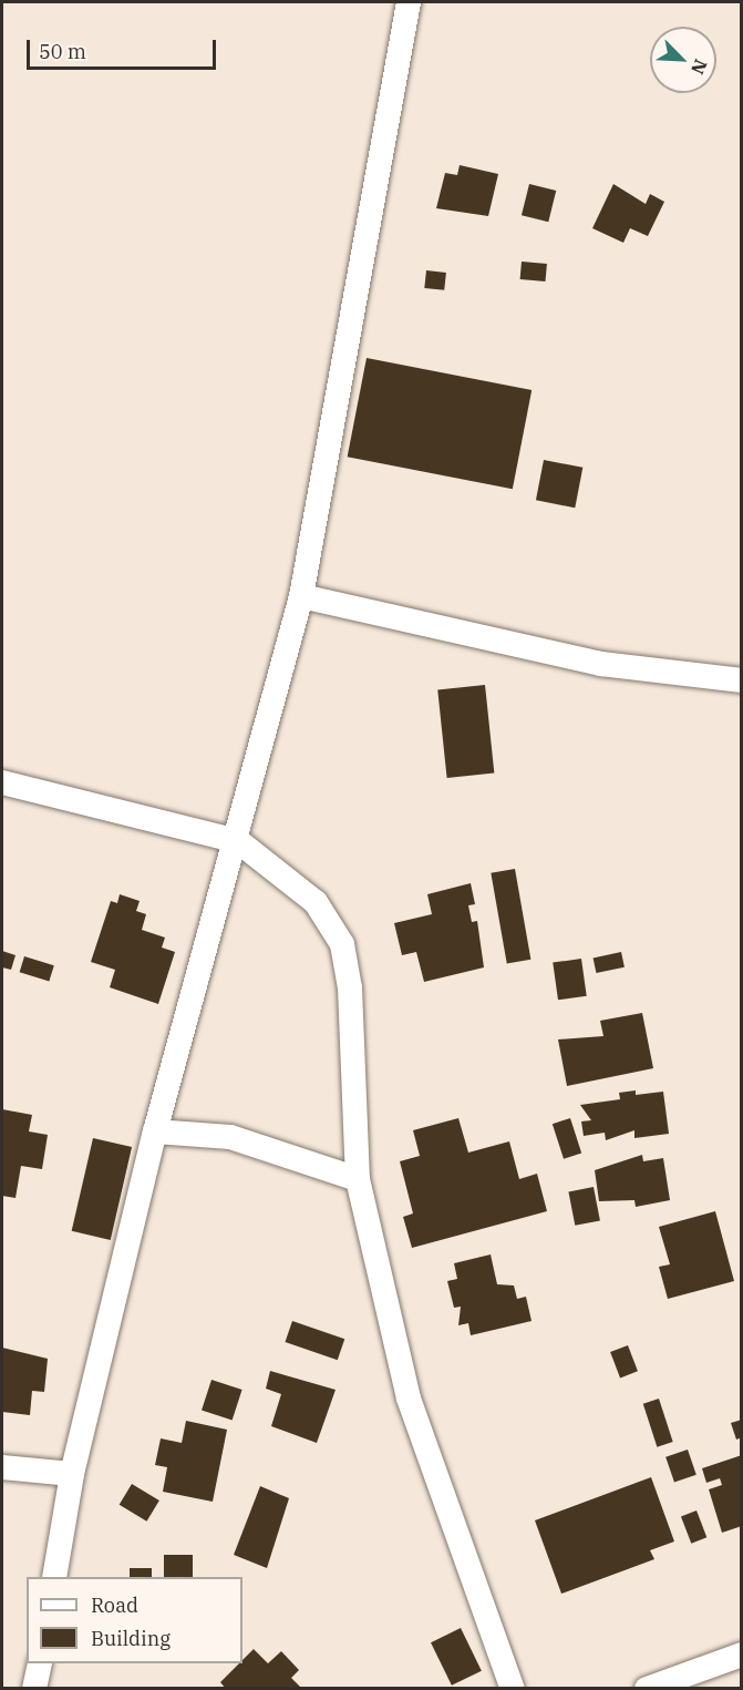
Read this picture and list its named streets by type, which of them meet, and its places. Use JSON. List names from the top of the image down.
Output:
{
  "legend": ["Road", "Building"],
  "scale_bar": "50 m",
  "north": "bottom right"
}
